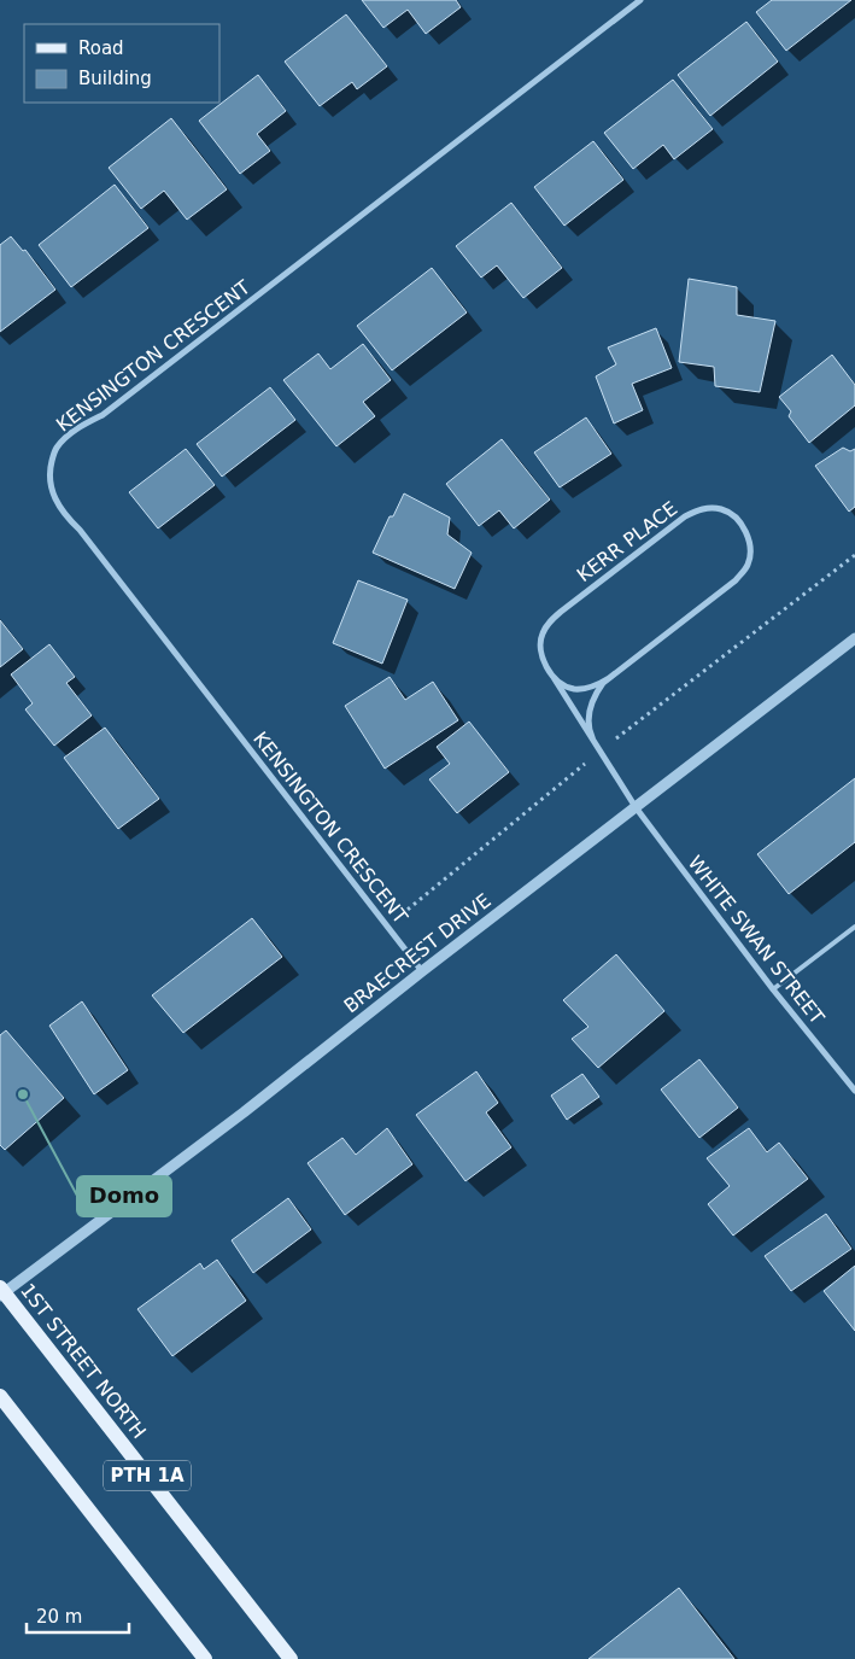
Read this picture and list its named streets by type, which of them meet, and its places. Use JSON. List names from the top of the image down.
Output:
{
  "streets": {
    "main road": ["1ST STREET NORTH", "PTH 1A"],
    "street": [
      "KENSINGTON CRESCENT",
      "KERR PLACE",
      "WHITE SWAN STREET",
      "BRAECREST DRIVE"
    ]
  },
  "crossings": [
    ["KENSINGTON CRESCENT", "BRAECREST DRIVE"],
    ["KERR PLACE", "WHITE SWAN STREET"],
    ["KERR PLACE", "BRAECREST DRIVE"],
    ["WHITE SWAN STREET", "BRAECREST DRIVE"],
    ["BRAECREST DRIVE", "1ST STREET NORTH"]
  ],
  "places": ["Domo"],
  "legend": ["Road", "Building"],
  "scale_bar": "20 m"
}
